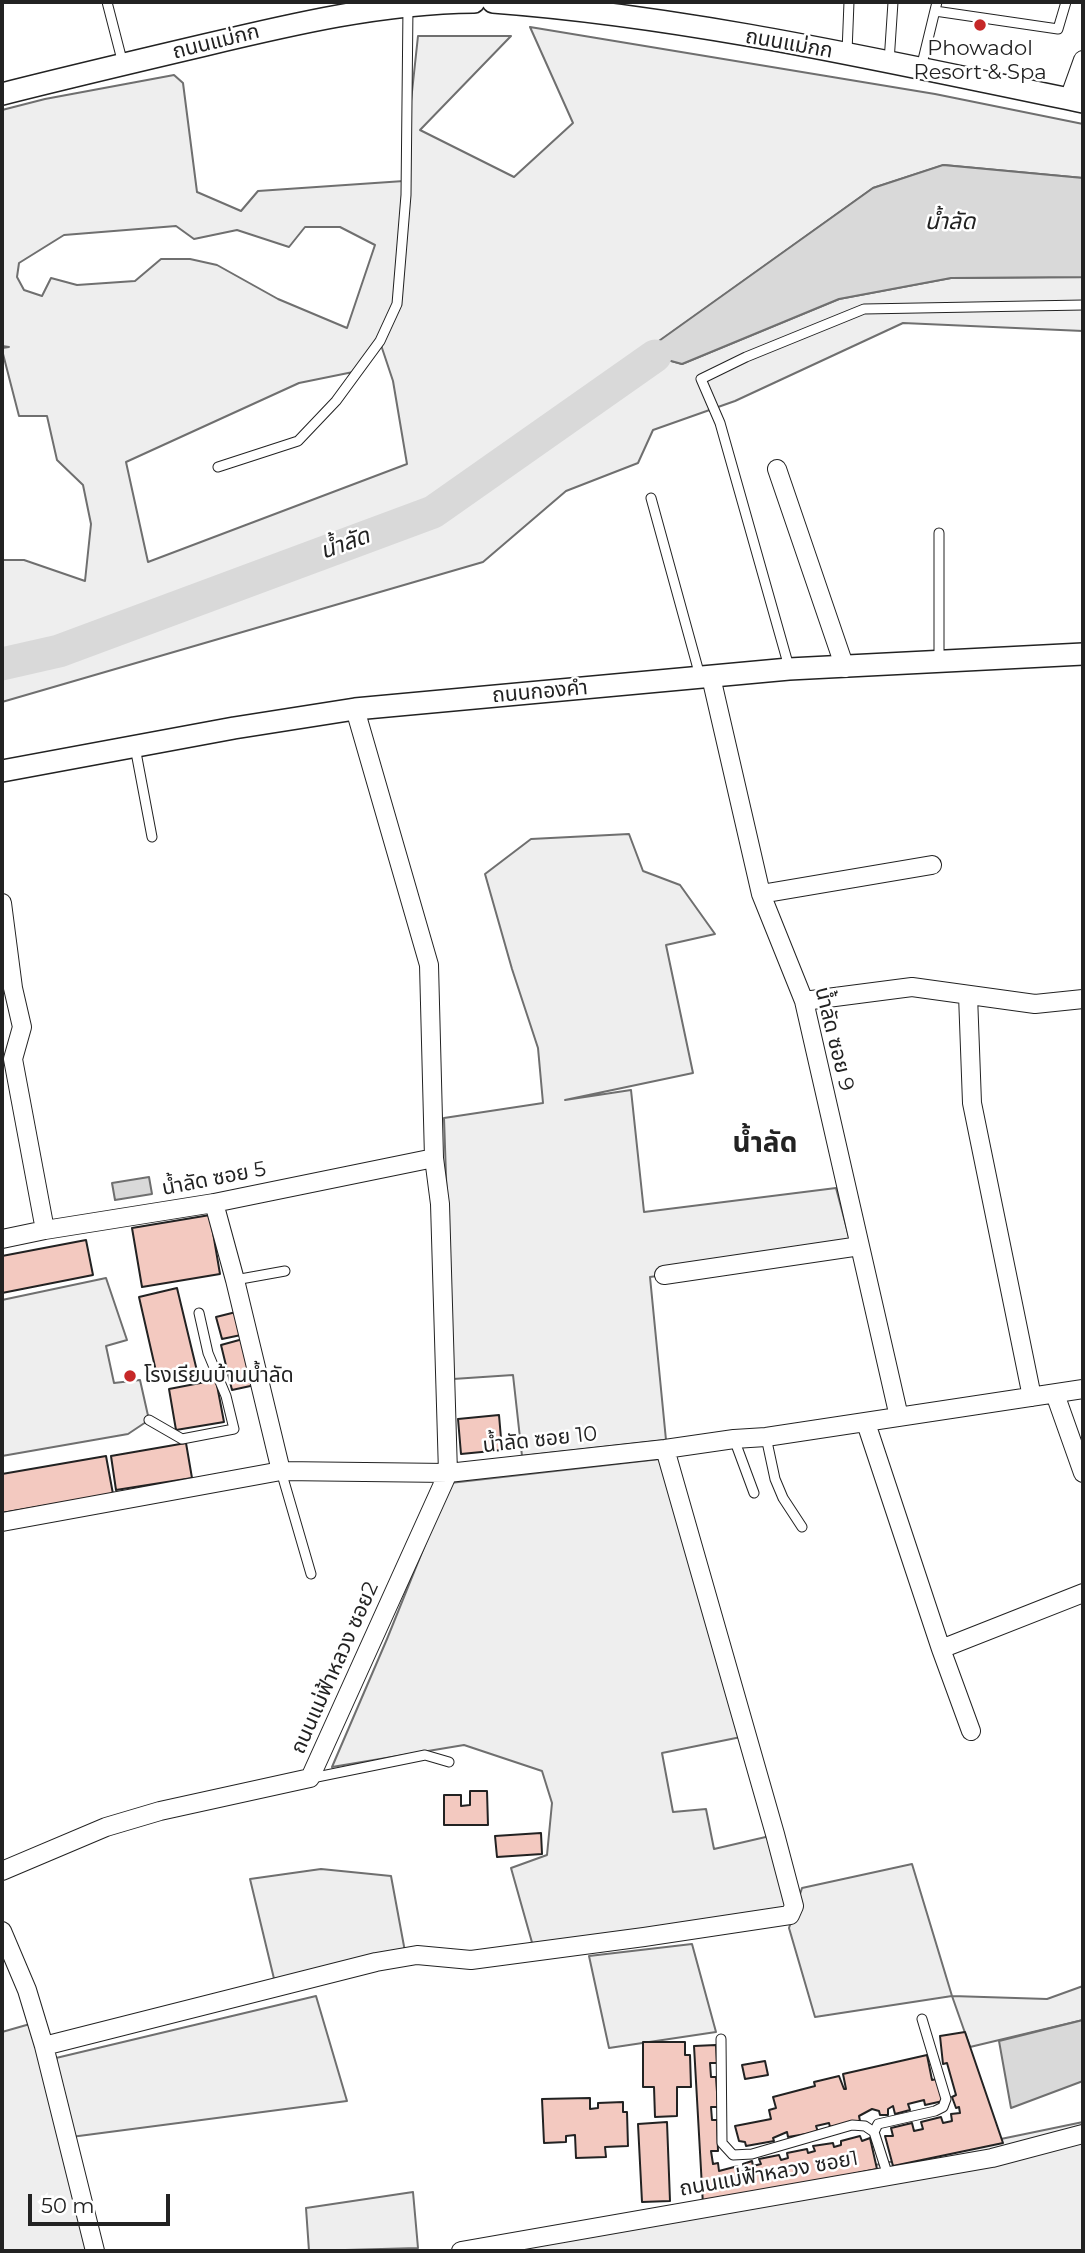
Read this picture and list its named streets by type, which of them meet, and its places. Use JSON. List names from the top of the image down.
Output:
{
  "streets": {
    "street": [
      "ถนนแม่กก",
      "ถนนกองคำ",
      "น้ำลัด ซอย 9",
      "น้ำลัด ซอย 5",
      "น้ำลัด ซอย 10",
      "ถนนแม่ฟ้าหลวง ซอย2",
      "ถนนแม่ฟ้าหลวง ซอย1"
    ]
  },
  "crossings": [
    ["ถนนกองคำ", "น้ำลัด ซอย 9"],
    ["น้ำลัด ซอย 9", "น้ำลัด ซอย 10"],
    ["น้ำลัด ซอย 10", "ถนนแม่ฟ้าหลวง ซอย2"]
  ],
  "districts": ["น้ำลัด"],
  "water": ["น้ำลัด"],
  "places": ["Phowadol Resort & Spa", "โรงเรียนบ้านน้ำลัด"],
  "scale_bar": "50 m"
}
